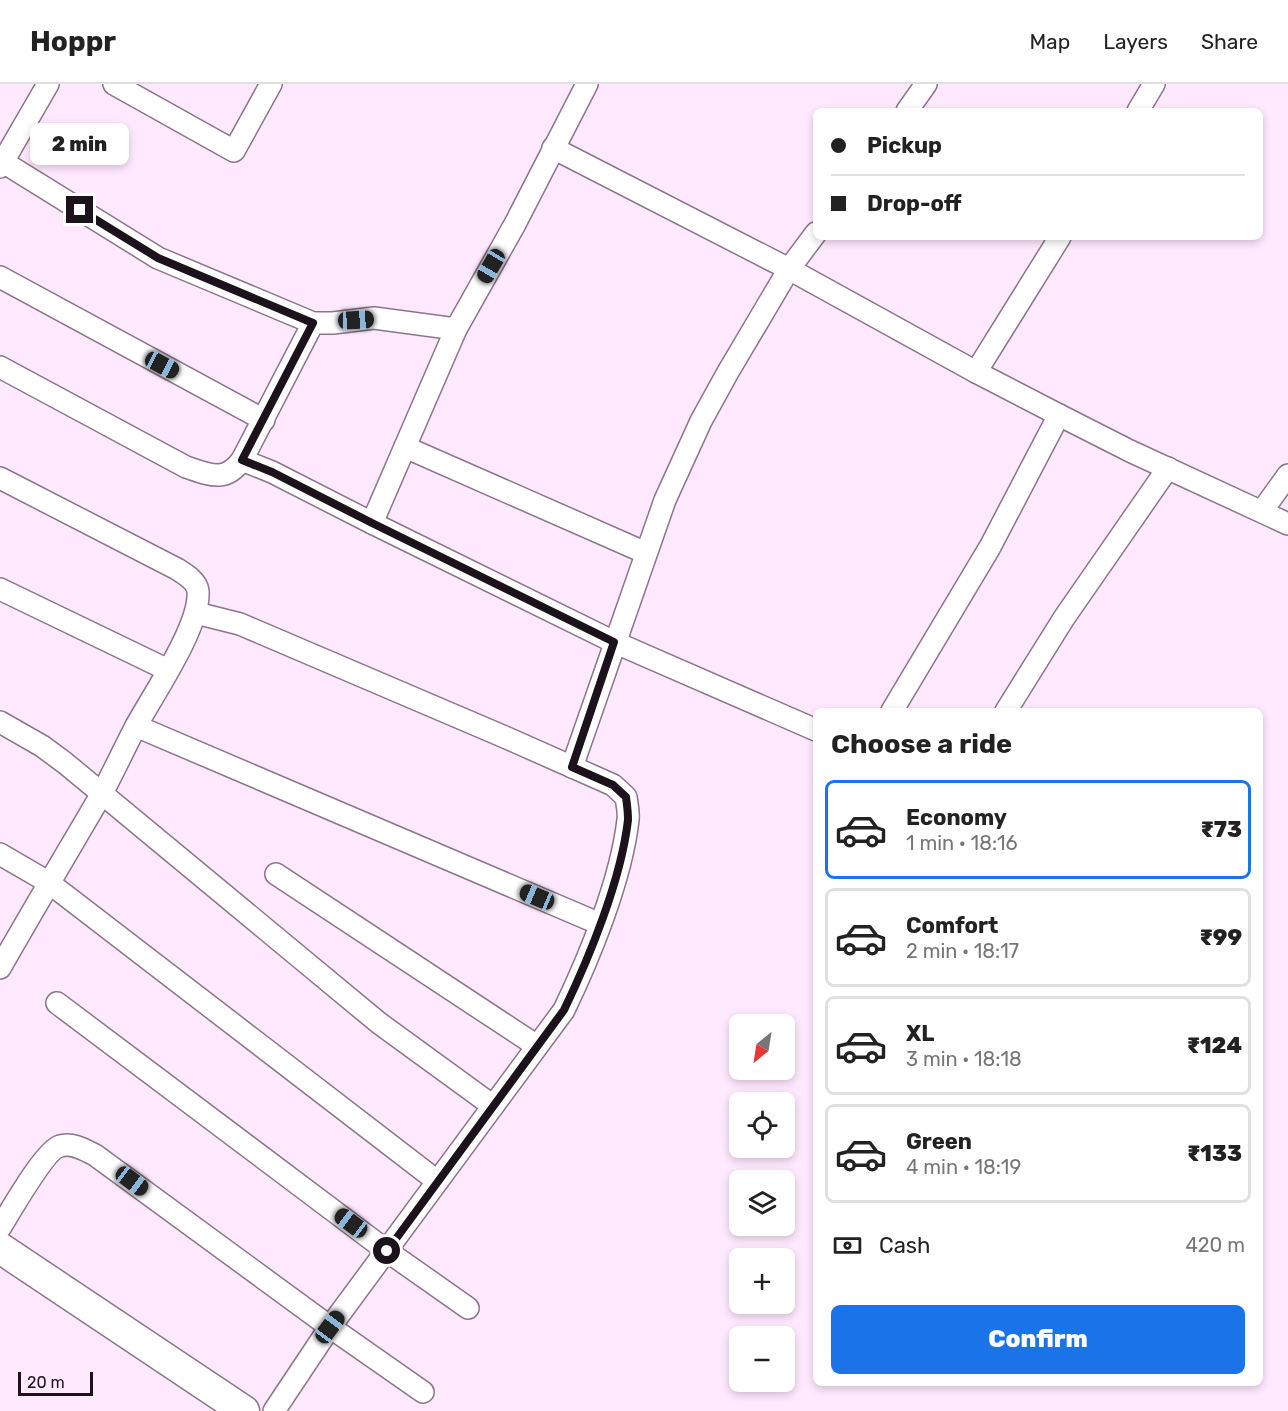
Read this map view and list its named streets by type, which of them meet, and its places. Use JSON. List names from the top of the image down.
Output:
{
  "scale_bar": "20 m",
  "north": "bottom left",
  "page": {
    "header": "Hoppr",
    "nav": ["Map", "Layers", "Share"],
    "banner": ["Pickup", "Drop-off"],
    "bubble": "2 min",
    "heading": "Choose a ride",
    "list": [
      {
        "name": "Economy",
        "note": "1 min · 18:16",
        "value": "₹73"
      },
      {
        "name": "Comfort",
        "note": "2 min · 18:17",
        "value": "₹99"
      },
      {
        "name": "XL",
        "note": "3 min · 18:18",
        "value": "₹124"
      },
      {
        "name": "Green",
        "note": "4 min · 18:19",
        "value": "₹133"
      }
    ],
    "map_buttons": ["+", "−"],
    "pay": ["Cash", "420 m"],
    "buttons": "Confirm",
    "scale": "20 m"
  }
}
